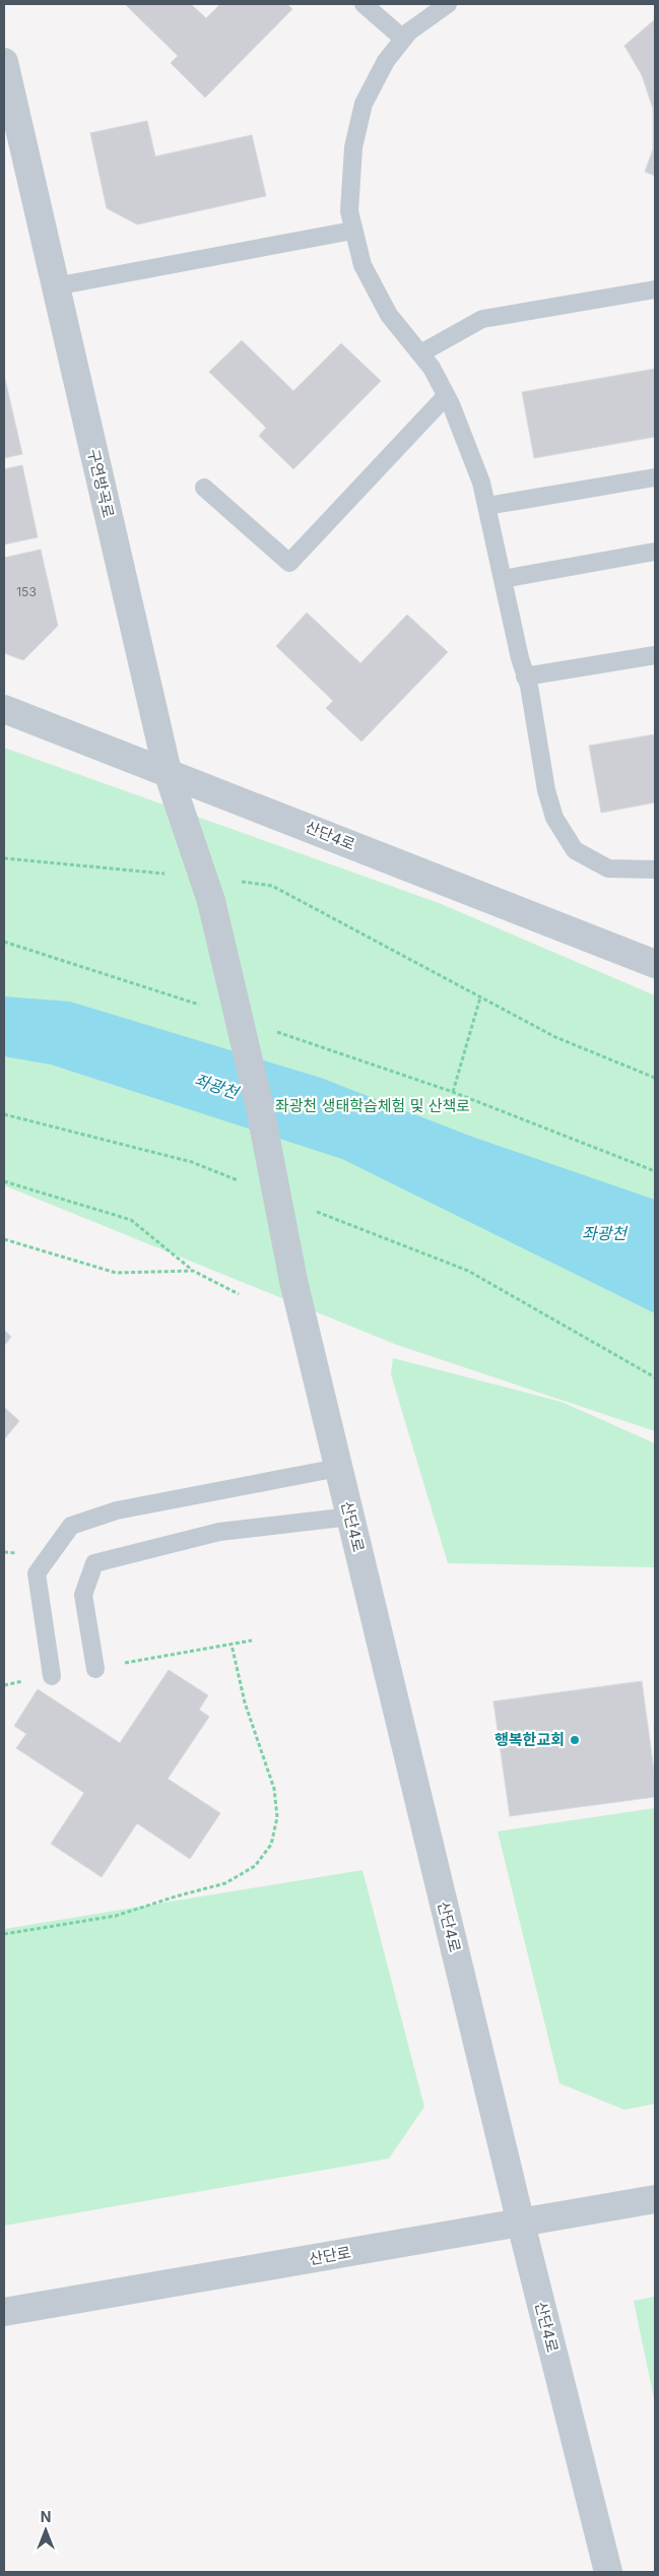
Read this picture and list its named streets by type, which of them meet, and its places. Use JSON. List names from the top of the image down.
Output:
{
  "streets": {
    "street": ["구연방곡로", "산단4로", "산단로"]
  },
  "crossings": [
    ["구연방곡로", "산단4로"],
    ["산단4로", "산단로"]
  ],
  "water": ["좌광천"],
  "parks": ["좌광천 생태학습체험 및 산책로"],
  "places": ["행복한교회"],
  "house_numbers": ["153"],
  "north": "top"
}
